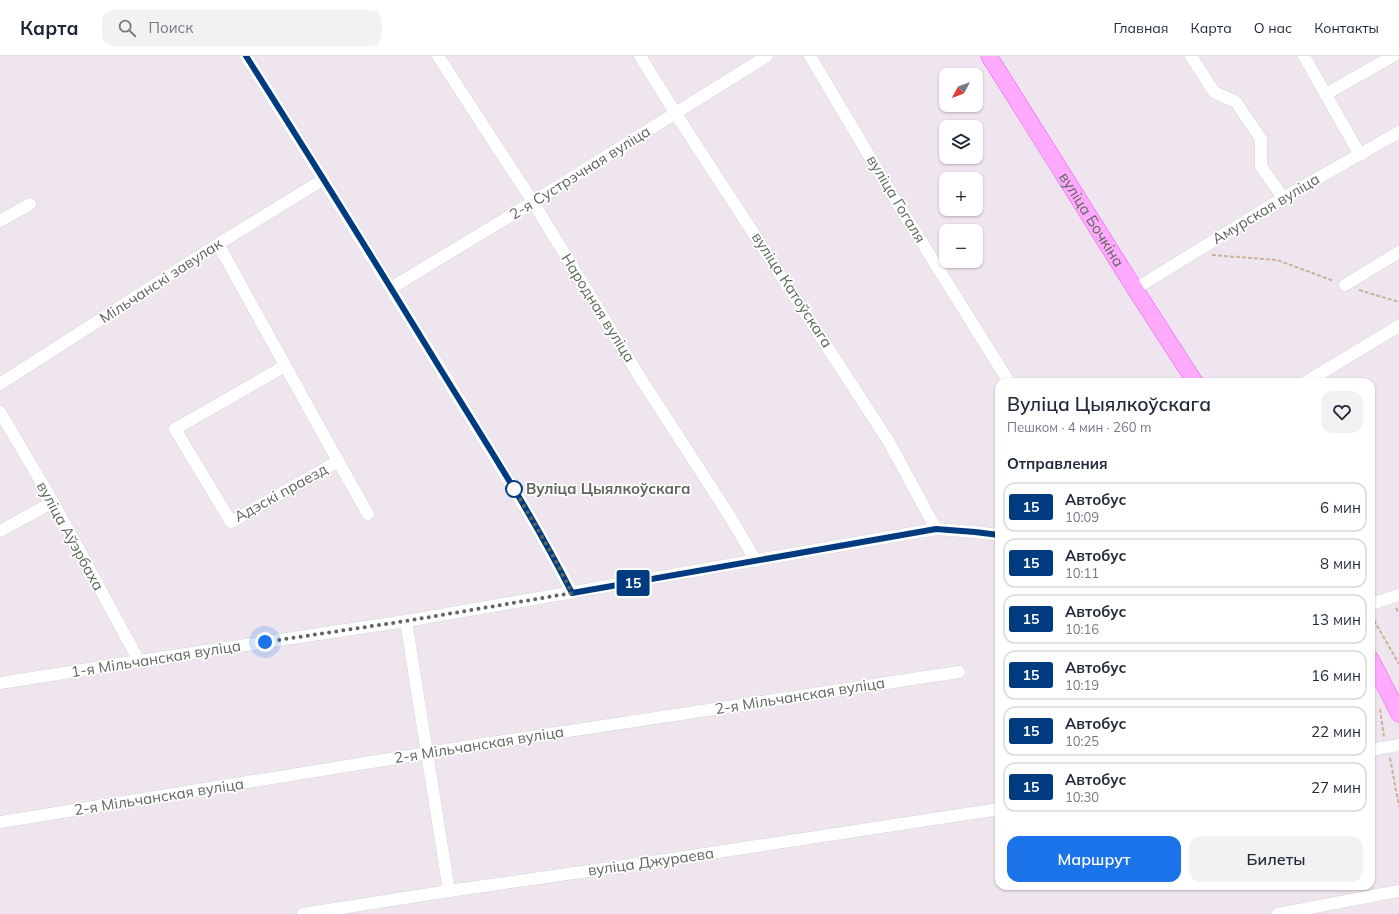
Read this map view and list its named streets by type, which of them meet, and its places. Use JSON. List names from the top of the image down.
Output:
{
  "streets": {
    "main road": ["вуліца Бочкіна"],
    "street": [
      "2-я Сустрэчная вуліца",
      "вуліца Гогаля",
      "Амурская вуліца",
      "Мільчанскі завулак",
      "вуліца Катоўскага",
      "Народная вуліца",
      "Адэскі праезд",
      "вуліца Аўэрбаха",
      "1-я Мільчанская вуліца",
      "2-я Мільчанская вуліца",
      "вуліца Джураева"
    ]
  },
  "crossings": [
    ["2-я Сустрэчная вуліца", "вуліца Катоўскага"],
    ["2-я Сустрэчная вуліца", "Народная вуліца"],
    ["Амурская вуліца", "вуліца Бочкіна"],
    ["Мільчанскі завулак", "Адэскі праезд"],
    ["вуліца Катоўскага", "1-я Мільчанская вуліца"],
    ["Народная вуліца", "1-я Мільчанская вуліца"],
    ["вуліца Аўэрбаха", "1-я Мільчанская вуліца"]
  ],
  "places": ["Вуліца Цыялкоўскага"],
  "lines": ["bus line 15"],
  "north": "bottom left",
  "page": {
    "header": "Карта",
    "search": "Поиск",
    "nav": [
      "Главная",
      "Карта",
      "О нас",
      "Контакты"
    ],
    "on_map": "15",
    "map_buttons": ["+", "−"],
    "heading": [
      ["Вуліца Цыялкоўскага", "Пешком · 4 мин · 260 m"],
      "Отправления"
    ],
    "list": [
      {
        "mark": "15",
        "name": "Автобус",
        "note": "10:09",
        "value": "6 мин"
      },
      {
        "mark": "15",
        "name": "Автобус",
        "note": "10:11",
        "value": "8 мин"
      },
      {
        "mark": "15",
        "name": "Автобус",
        "note": "10:16",
        "value": "13 мин"
      },
      {
        "mark": "15",
        "name": "Автобус",
        "note": "10:19",
        "value": "16 мин"
      },
      {
        "mark": "15",
        "name": "Автобус",
        "note": "10:25",
        "value": "22 мин"
      },
      {
        "mark": "15",
        "name": "Автобус",
        "note": "10:30",
        "value": "27 мин"
      }
    ],
    "buttons": ["Маршрут", "Билеты"]
  }
}
